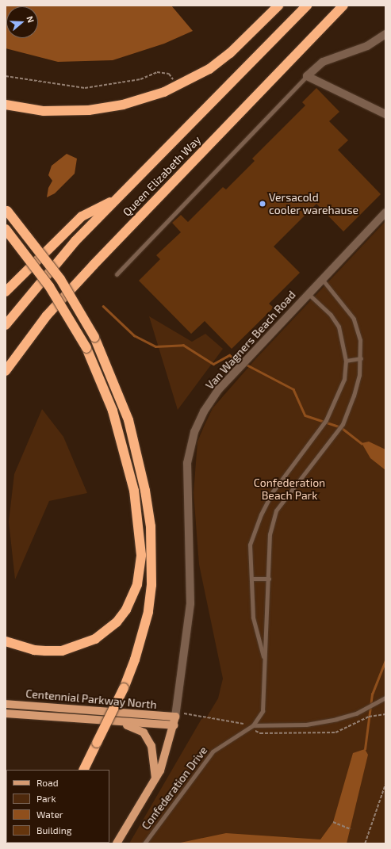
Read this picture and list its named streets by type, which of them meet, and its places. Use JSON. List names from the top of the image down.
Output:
{
  "streets": {
    "highway": ["Queen Elizabeth Way"],
    "main road": ["Centennial Parkway North"],
    "street": ["Van Wagners Beach Road"],
    "lane": ["Confederation Drive"]
  },
  "crossings": [
    ["Van Wagners Beach Road", "Centennial Parkway North"]
  ],
  "parks": ["Confederation Beach Park"],
  "places": ["Versacold cooler warehause"],
  "legend": [
    "Road",
    "Park",
    "Water",
    "Building"
  ],
  "north": "right"
}
